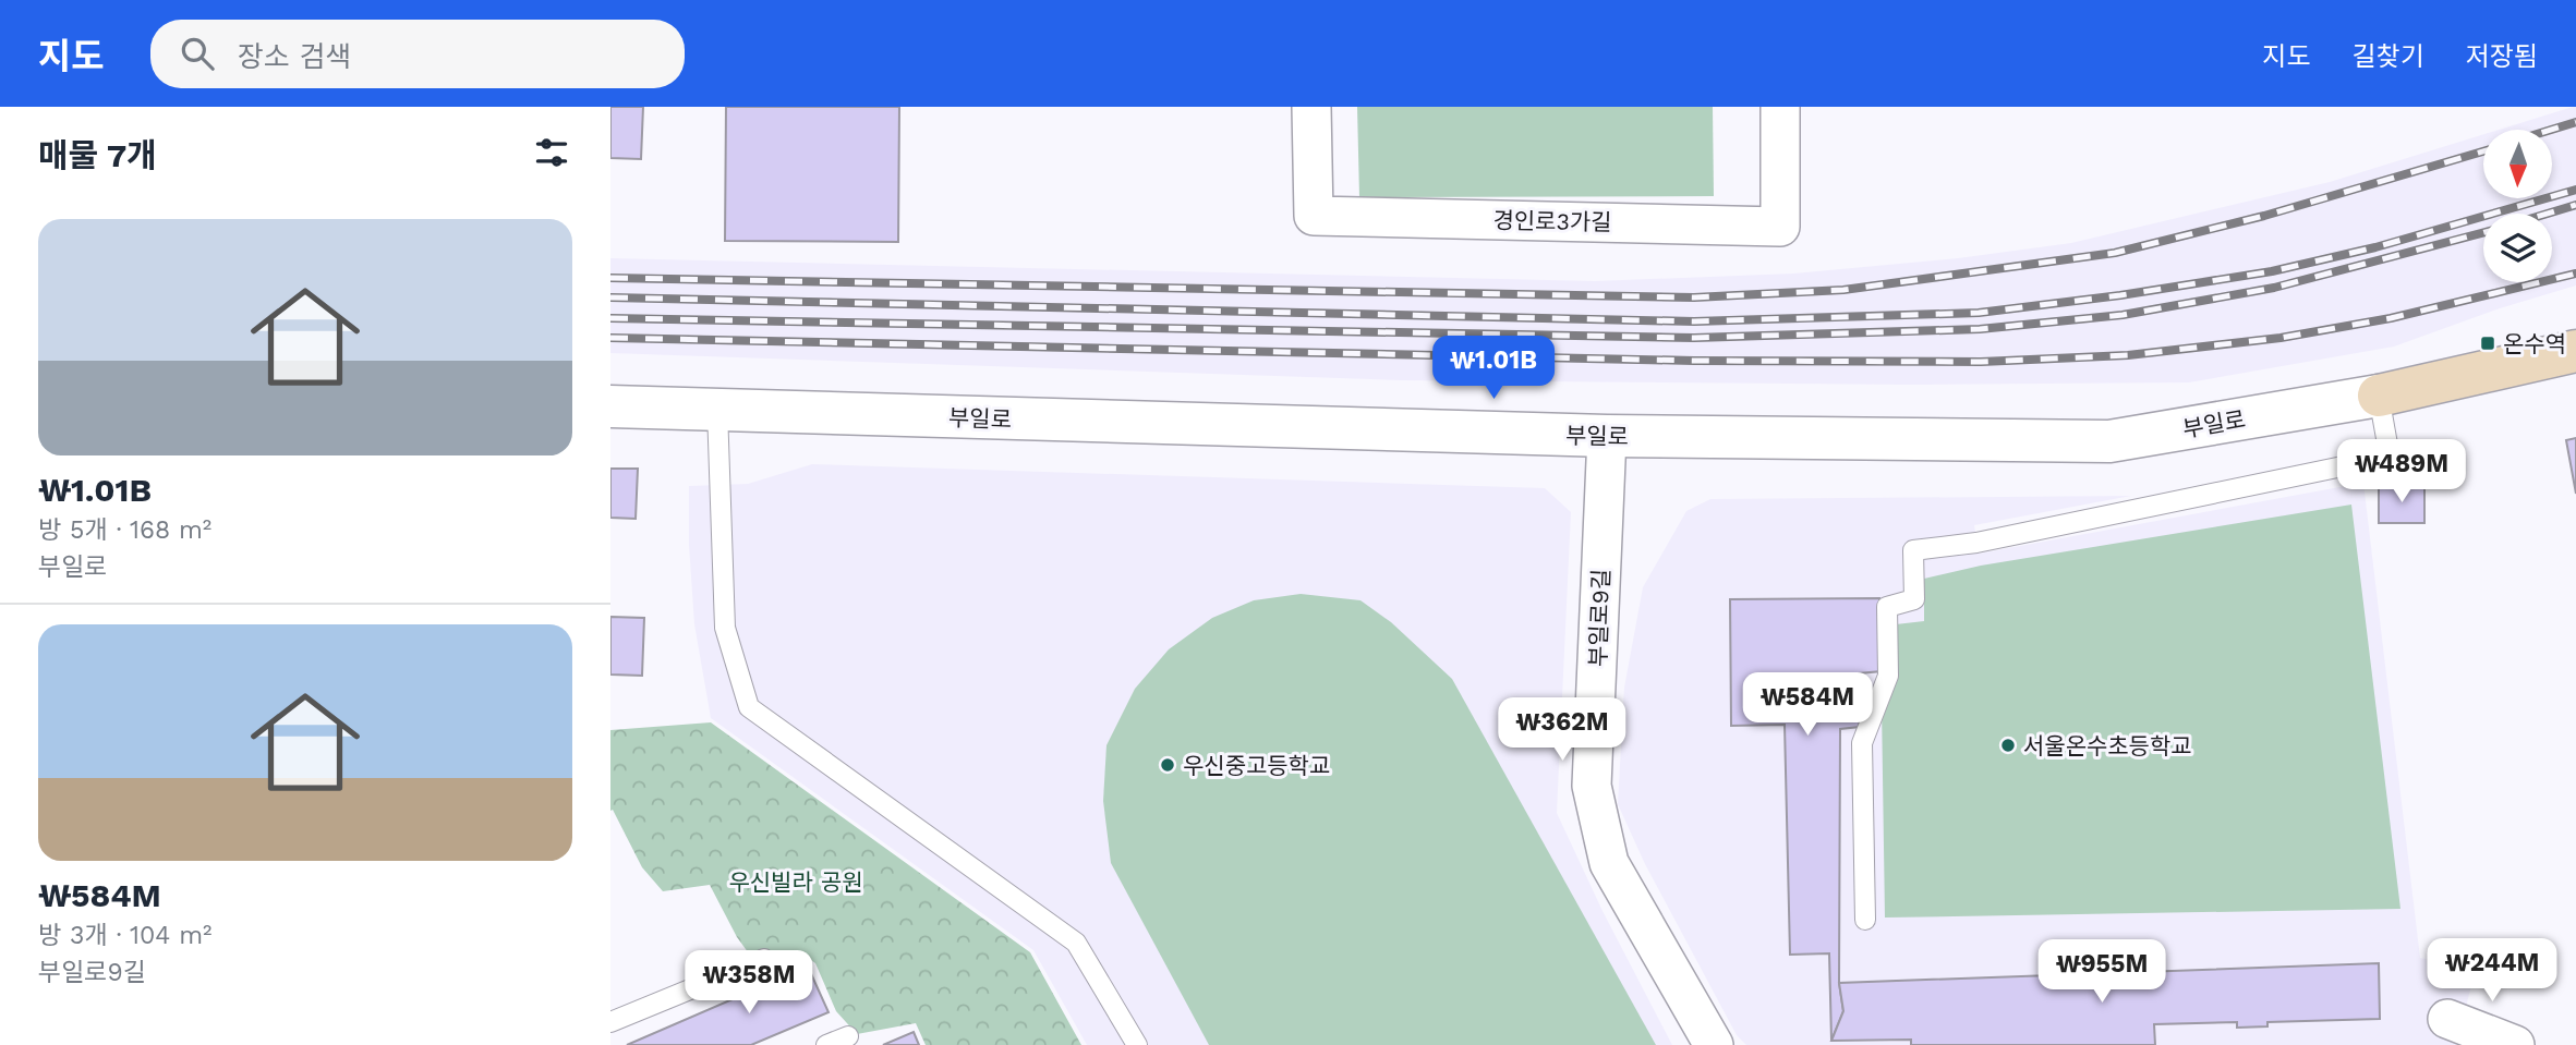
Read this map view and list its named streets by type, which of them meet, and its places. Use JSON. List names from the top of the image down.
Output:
{
  "streets": {
    "main road": ["부일로"],
    "street": ["경인로3가길", "부일로9길"]
  },
  "crossings": [
    ["부일로", "부일로9길"]
  ],
  "parks": ["우신빌라 공원"],
  "places": {
    "transit": ["온수역"],
    "other": ["서울온수초등학교", "우신중고등학교"]
  },
  "north": "bottom",
  "page": {
    "header": "지도",
    "search": "장소 검색",
    "nav": ["지도", "길찾기", "저장됨"],
    "heading": "매물 7개",
    "list": [
      {
        "name": "₩1.01B",
        "note": "방 5개 · 168 m² · 부일로"
      },
      {
        "name": "₩584M",
        "note": "방 3개 · 104 m² · 부일로9길"
      }
    ],
    "price": [
      "₩1.01B",
      "₩489M",
      "₩584M",
      "₩362M",
      "₩244M",
      "₩955M",
      "₩358M"
    ]
  }
}
